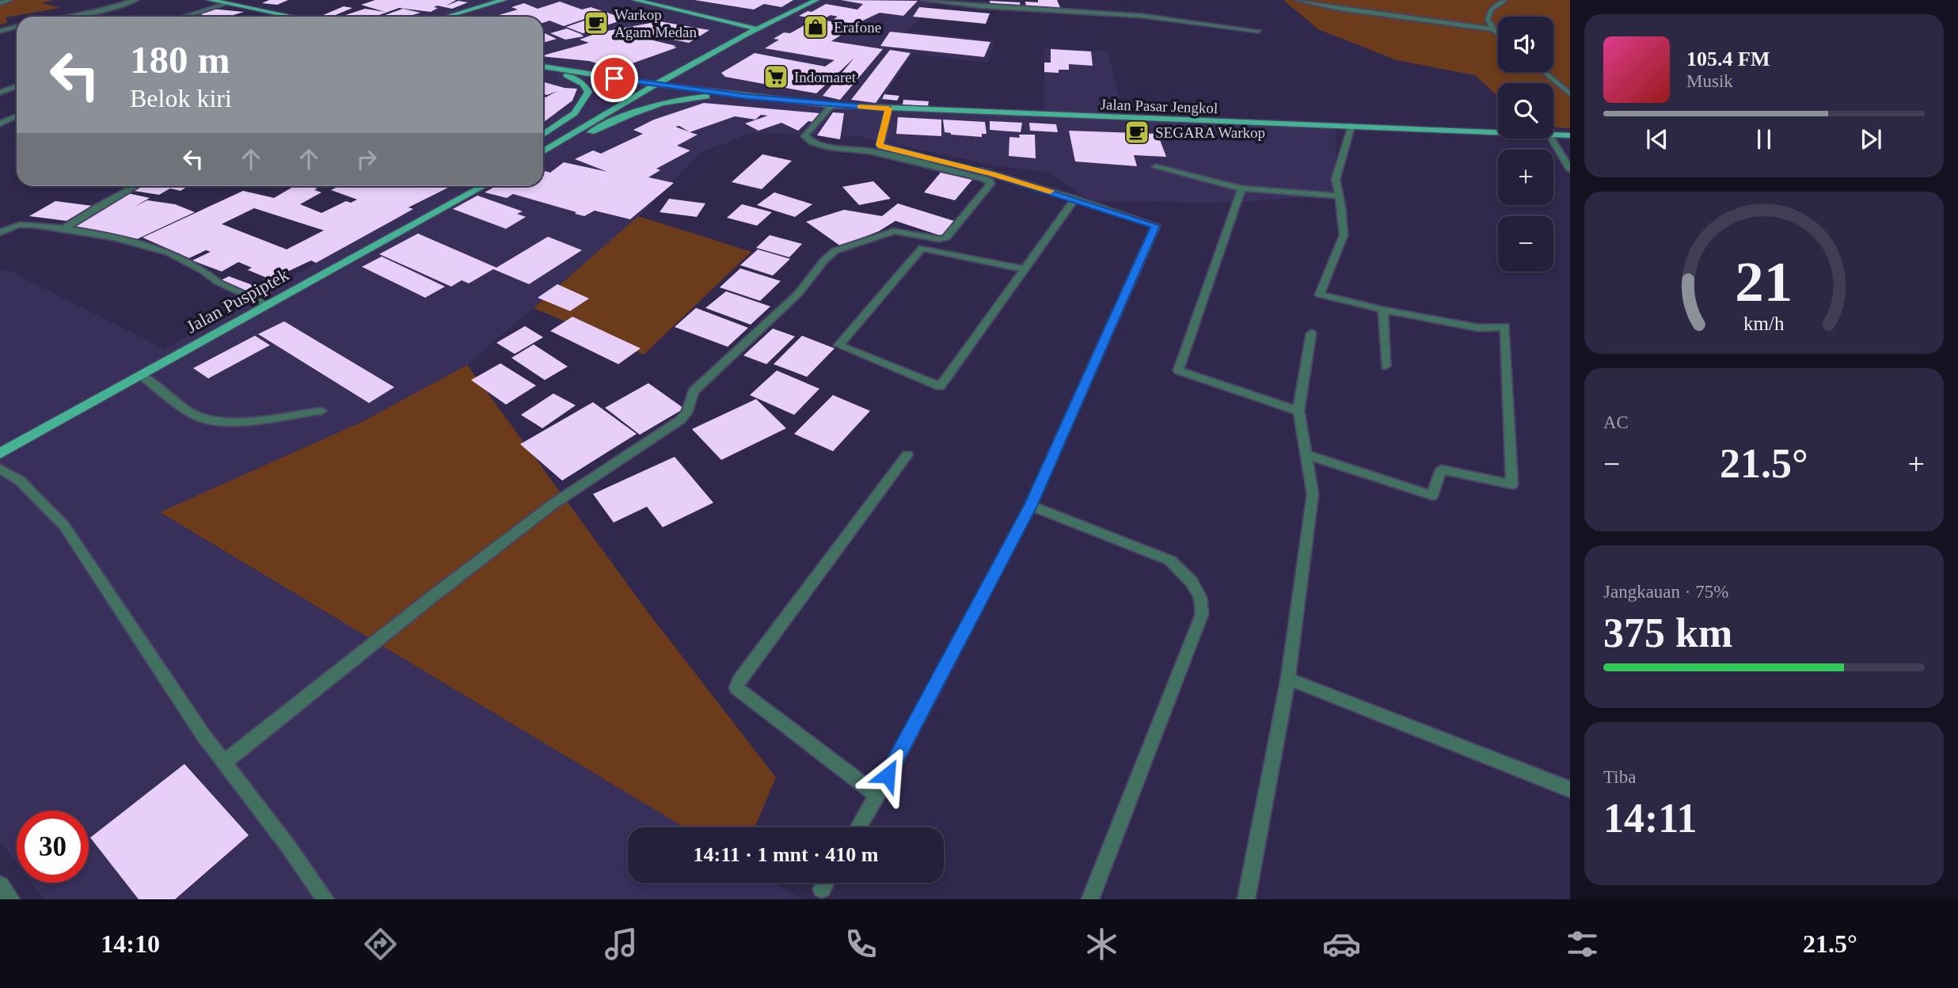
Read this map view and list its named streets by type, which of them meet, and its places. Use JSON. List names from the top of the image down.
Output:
{
  "streets": {
    "main road": ["Jalan Pasar Jengkol", "Jalan Puspiptek"]
  },
  "places": {
    "cafe": ["Warkop Agam Medan", "SEGARA Warkop"],
    "shop": ["Erafone"],
    "supermarket": ["Indomaret"]
  },
  "page": {
    "map_buttons": ["+", "−"],
    "turn": ["180 m", "Belok kiri"],
    "song": ["105.4 FM", "Musik"],
    "tile": [
      "AC",
      ["Jangkauan · 75%", "375 km"],
      ["Tiba", "14:11"]
    ],
    "heat": ["−", "21.5°", "+"],
    "limit": "30",
    "trip": "14:11 · 1 mnt · 410 m",
    "tabs": ["14:10", "21.5°"],
    "gauge": ["21", "km/h"]
  }
}
